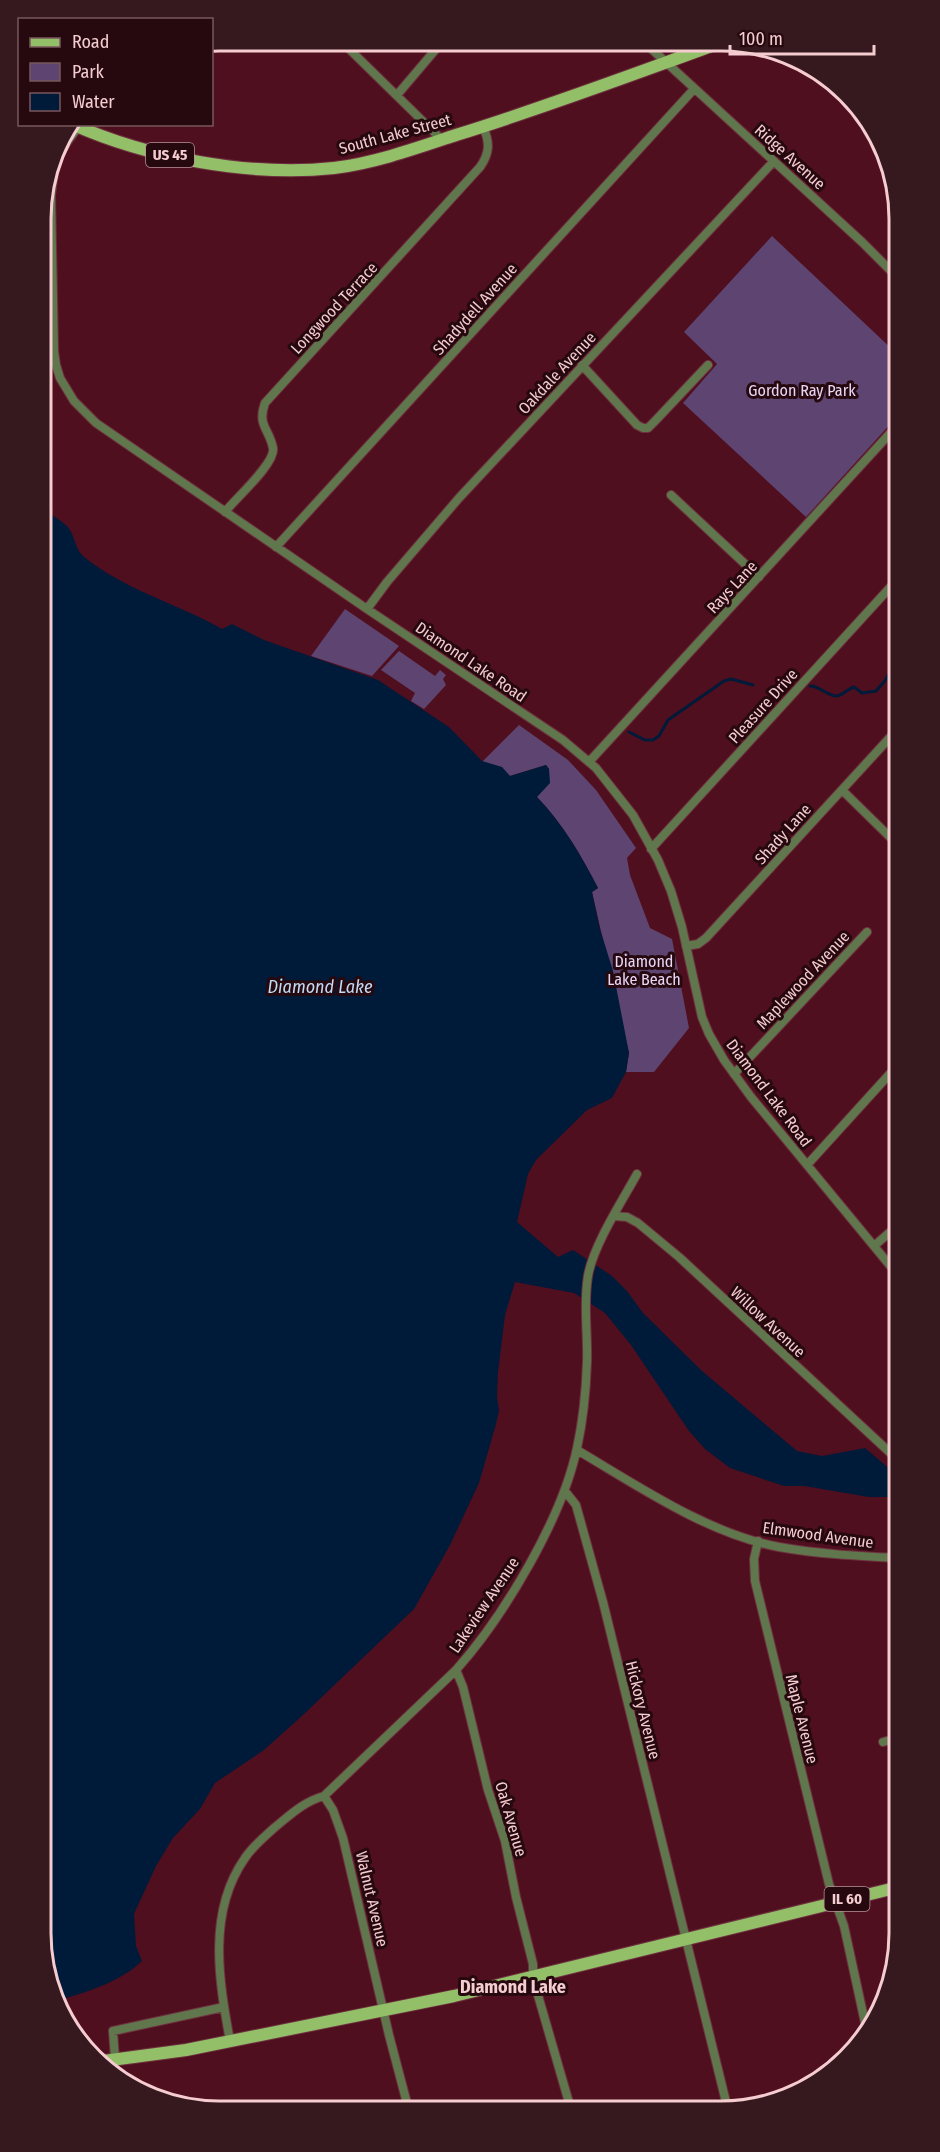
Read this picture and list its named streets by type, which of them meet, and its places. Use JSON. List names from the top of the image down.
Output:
{
  "streets": {
    "main road": ["South Lake Street", "US 45", "IL 60"],
    "street": [
      "Ridge Avenue",
      "Longwood Terrace",
      "Shadydell Avenue",
      "Oakdale Avenue",
      "Rays Lane",
      "Diamond Lake Road",
      "Pleasure Drive",
      "Shady Lane",
      "Maplewood Avenue",
      "Willow Avenue",
      "Elmwood Avenue",
      "Lakeview Avenue",
      "Hickory Avenue",
      "Maple Avenue",
      "Oak Avenue",
      "Walnut Avenue"
    ]
  },
  "crossings": [
    ["South Lake Street", "Ridge Avenue"],
    ["South Lake Street", "Longwood Terrace"],
    ["Ridge Avenue", "Shadydell Avenue"],
    ["Ridge Avenue", "Oakdale Avenue"],
    ["Longwood Terrace", "Diamond Lake Road"],
    ["Shadydell Avenue", "Diamond Lake Road"],
    ["Oakdale Avenue", "Diamond Lake Road"],
    ["Rays Lane", "Diamond Lake Road"],
    ["Diamond Lake Road", "Pleasure Drive"],
    ["Diamond Lake Road", "Shady Lane"],
    ["Diamond Lake Road", "Maplewood Avenue"],
    ["Willow Avenue", "Lakeview Avenue"],
    ["Elmwood Avenue", "Lakeview Avenue"],
    ["Elmwood Avenue", "Maple Avenue"],
    ["Lakeview Avenue", "Hickory Avenue"],
    ["Lakeview Avenue", "Oak Avenue"],
    ["Lakeview Avenue", "Walnut Avenue"],
    ["Lakeview Avenue", "IL 60"],
    ["Hickory Avenue", "IL 60"],
    ["Maple Avenue", "IL 60"],
    ["Oak Avenue", "IL 60"],
    ["Walnut Avenue", "IL 60"]
  ],
  "districts": ["Diamond Lake"],
  "water": ["Diamond Lake"],
  "parks": ["Gordon Ray Park", "Diamond Lake Beach"],
  "legend": ["Road", "Park", "Water"],
  "scale_bar": "100 m"
}
